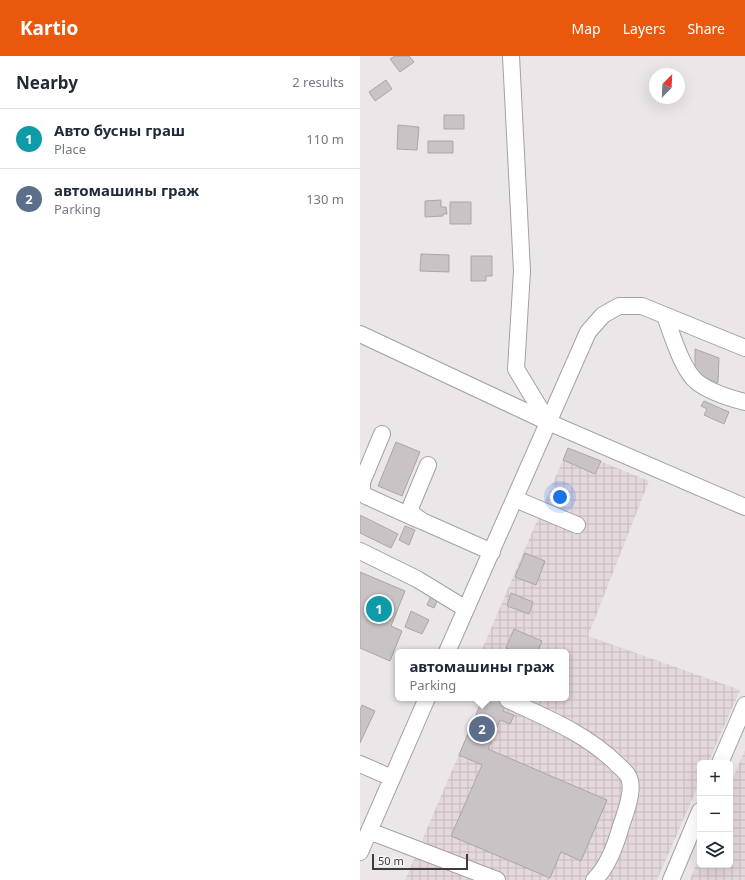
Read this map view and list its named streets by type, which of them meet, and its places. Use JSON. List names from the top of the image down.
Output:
{
  "scale_bar": "50 m",
  "north": "top right",
  "page": {
    "header": "Kartio",
    "nav": ["Map", "Layers", "Share"],
    "heading": ["Nearby", "2 results"],
    "list": [
      {
        "mark": "1",
        "name": "Авто бусны граш",
        "note": "Place",
        "value": "110 m"
      },
      {
        "mark": "2",
        "name": "автомашины граж",
        "note": "Parking",
        "value": "130 m"
      }
    ],
    "pins": ["1", "2"],
    "popup": ["автомашины граж", "Parking"],
    "map_buttons": ["+", "−"],
    "scale": "50 m"
  }
}
